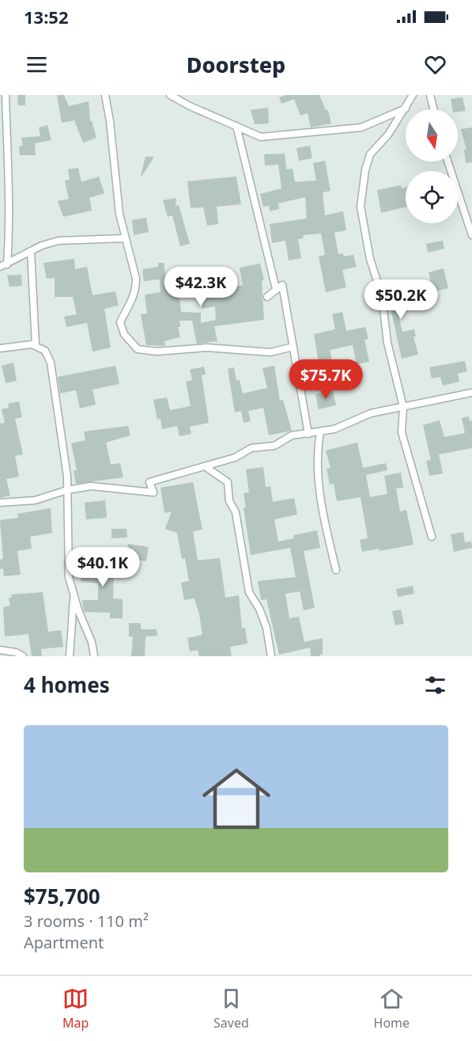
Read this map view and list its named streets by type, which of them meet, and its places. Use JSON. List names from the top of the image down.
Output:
{
  "north": "bottom",
  "page": {
    "status": "13:52",
    "header": "Doorstep",
    "price": [
      "$42.3K",
      "$50.2K",
      "$75.7K",
      "$40.1K"
    ],
    "heading": "4 homes",
    "list": [
      {
        "name": "$75,700",
        "note": "3 rooms · 110 m² · Apartment"
      }
    ],
    "tabs": ["Map", "Saved", "Home"]
  }
}
